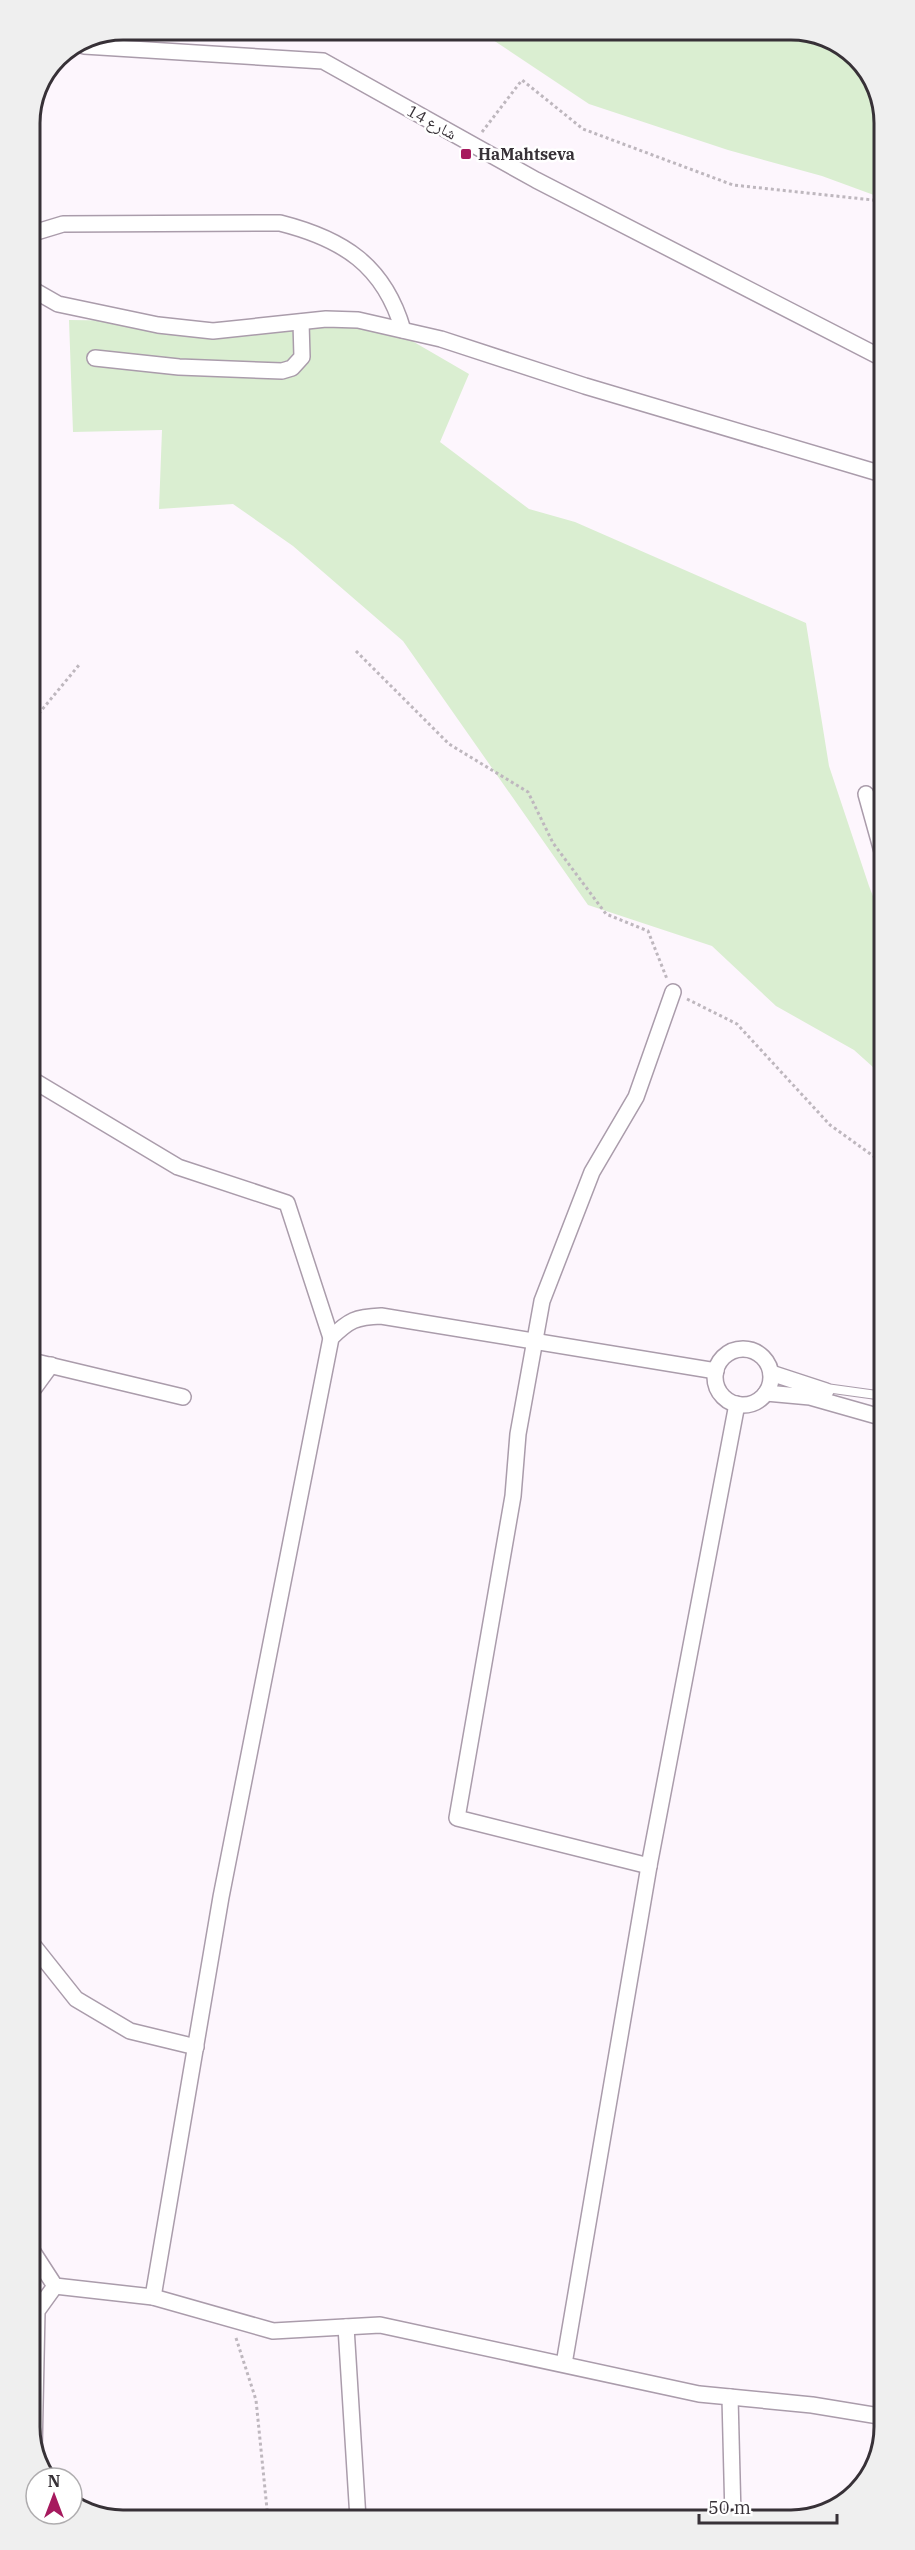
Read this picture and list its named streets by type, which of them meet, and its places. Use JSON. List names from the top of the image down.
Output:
{
  "streets": {
    "street": ["شارع 14"]
  },
  "places": {
    "transit": ["HaMahtseva"]
  },
  "scale_bar": "50 m",
  "north": "top"
}
